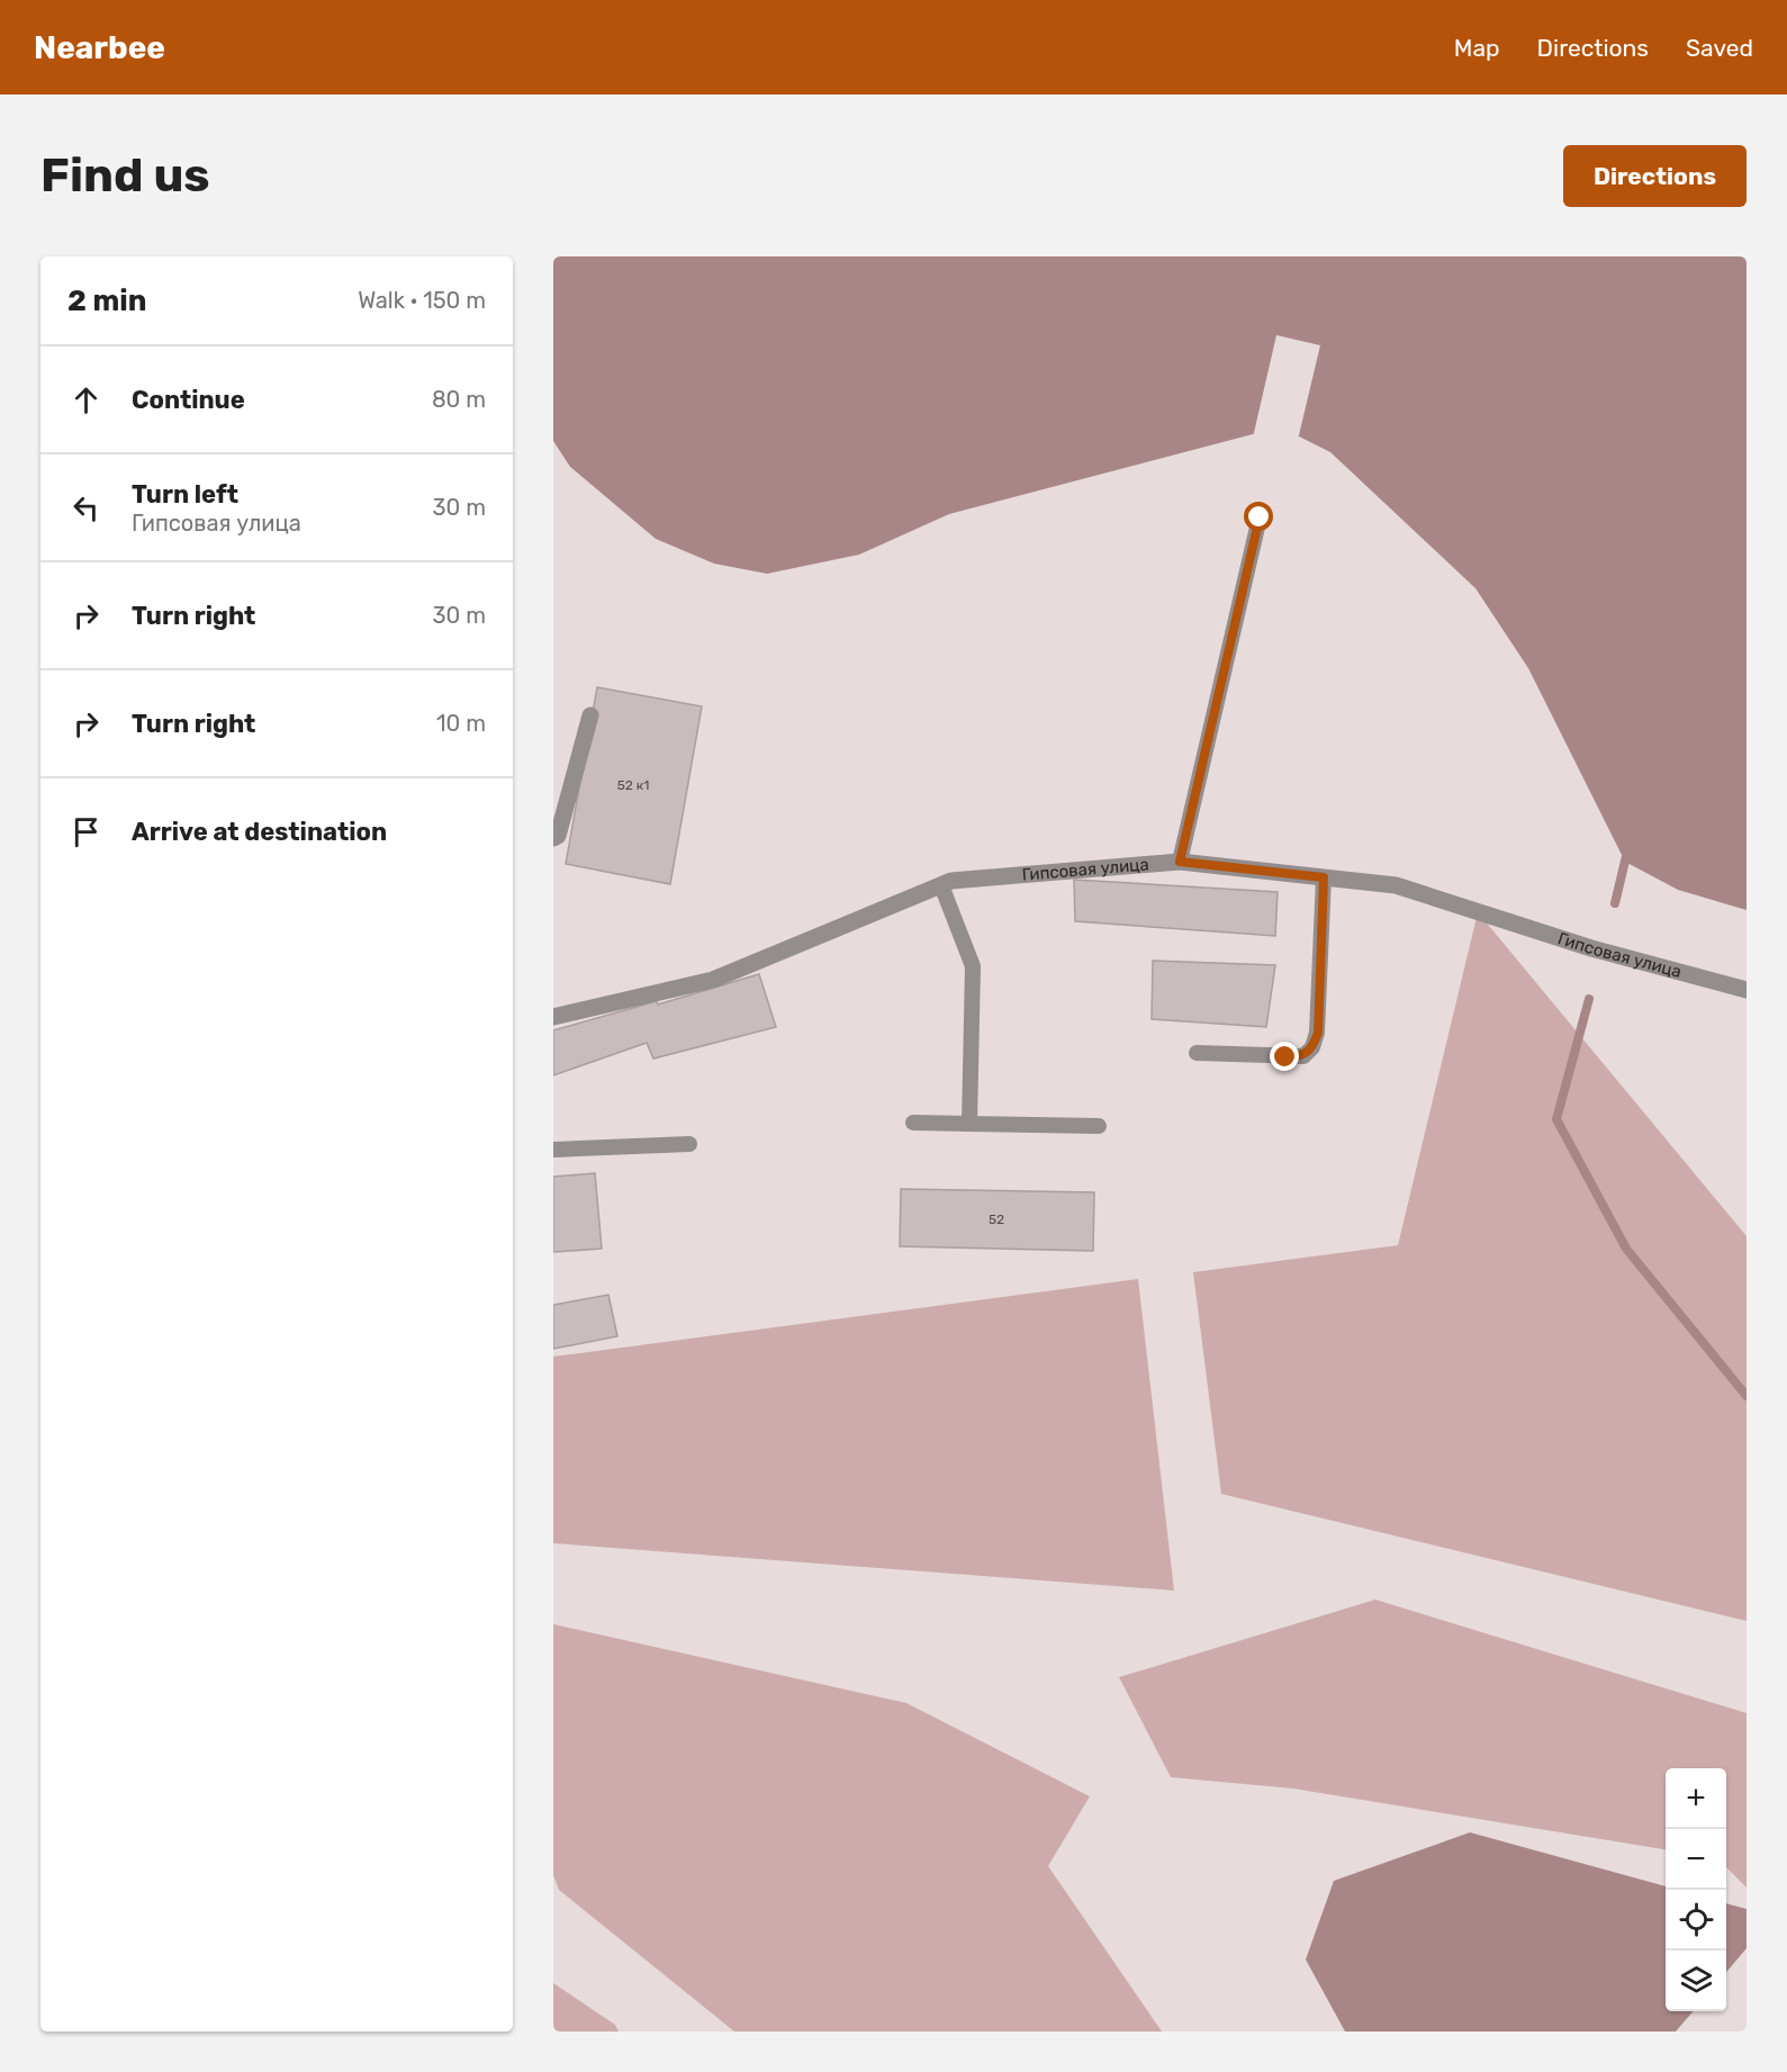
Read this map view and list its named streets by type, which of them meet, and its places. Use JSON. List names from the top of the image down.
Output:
{
  "streets": {
    "street": ["Гипсовая улица"]
  },
  "house_numbers": ["52 к1", "52"],
  "page": {
    "header": "Nearbee",
    "nav": ["Map", "Directions", "Saved"],
    "buttons": "Directions",
    "title": "Find us",
    "heading": ["2 min", "Walk · 150 m"],
    "list": [
      ["Continue", "80 m"],
      ["Turn left", "Гипсовая улица", "30 m"],
      ["Turn right", "30 m"],
      ["Turn right", "10 m"],
      "Arrive at destination"
    ],
    "map_buttons": ["+", "−"]
  }
}
